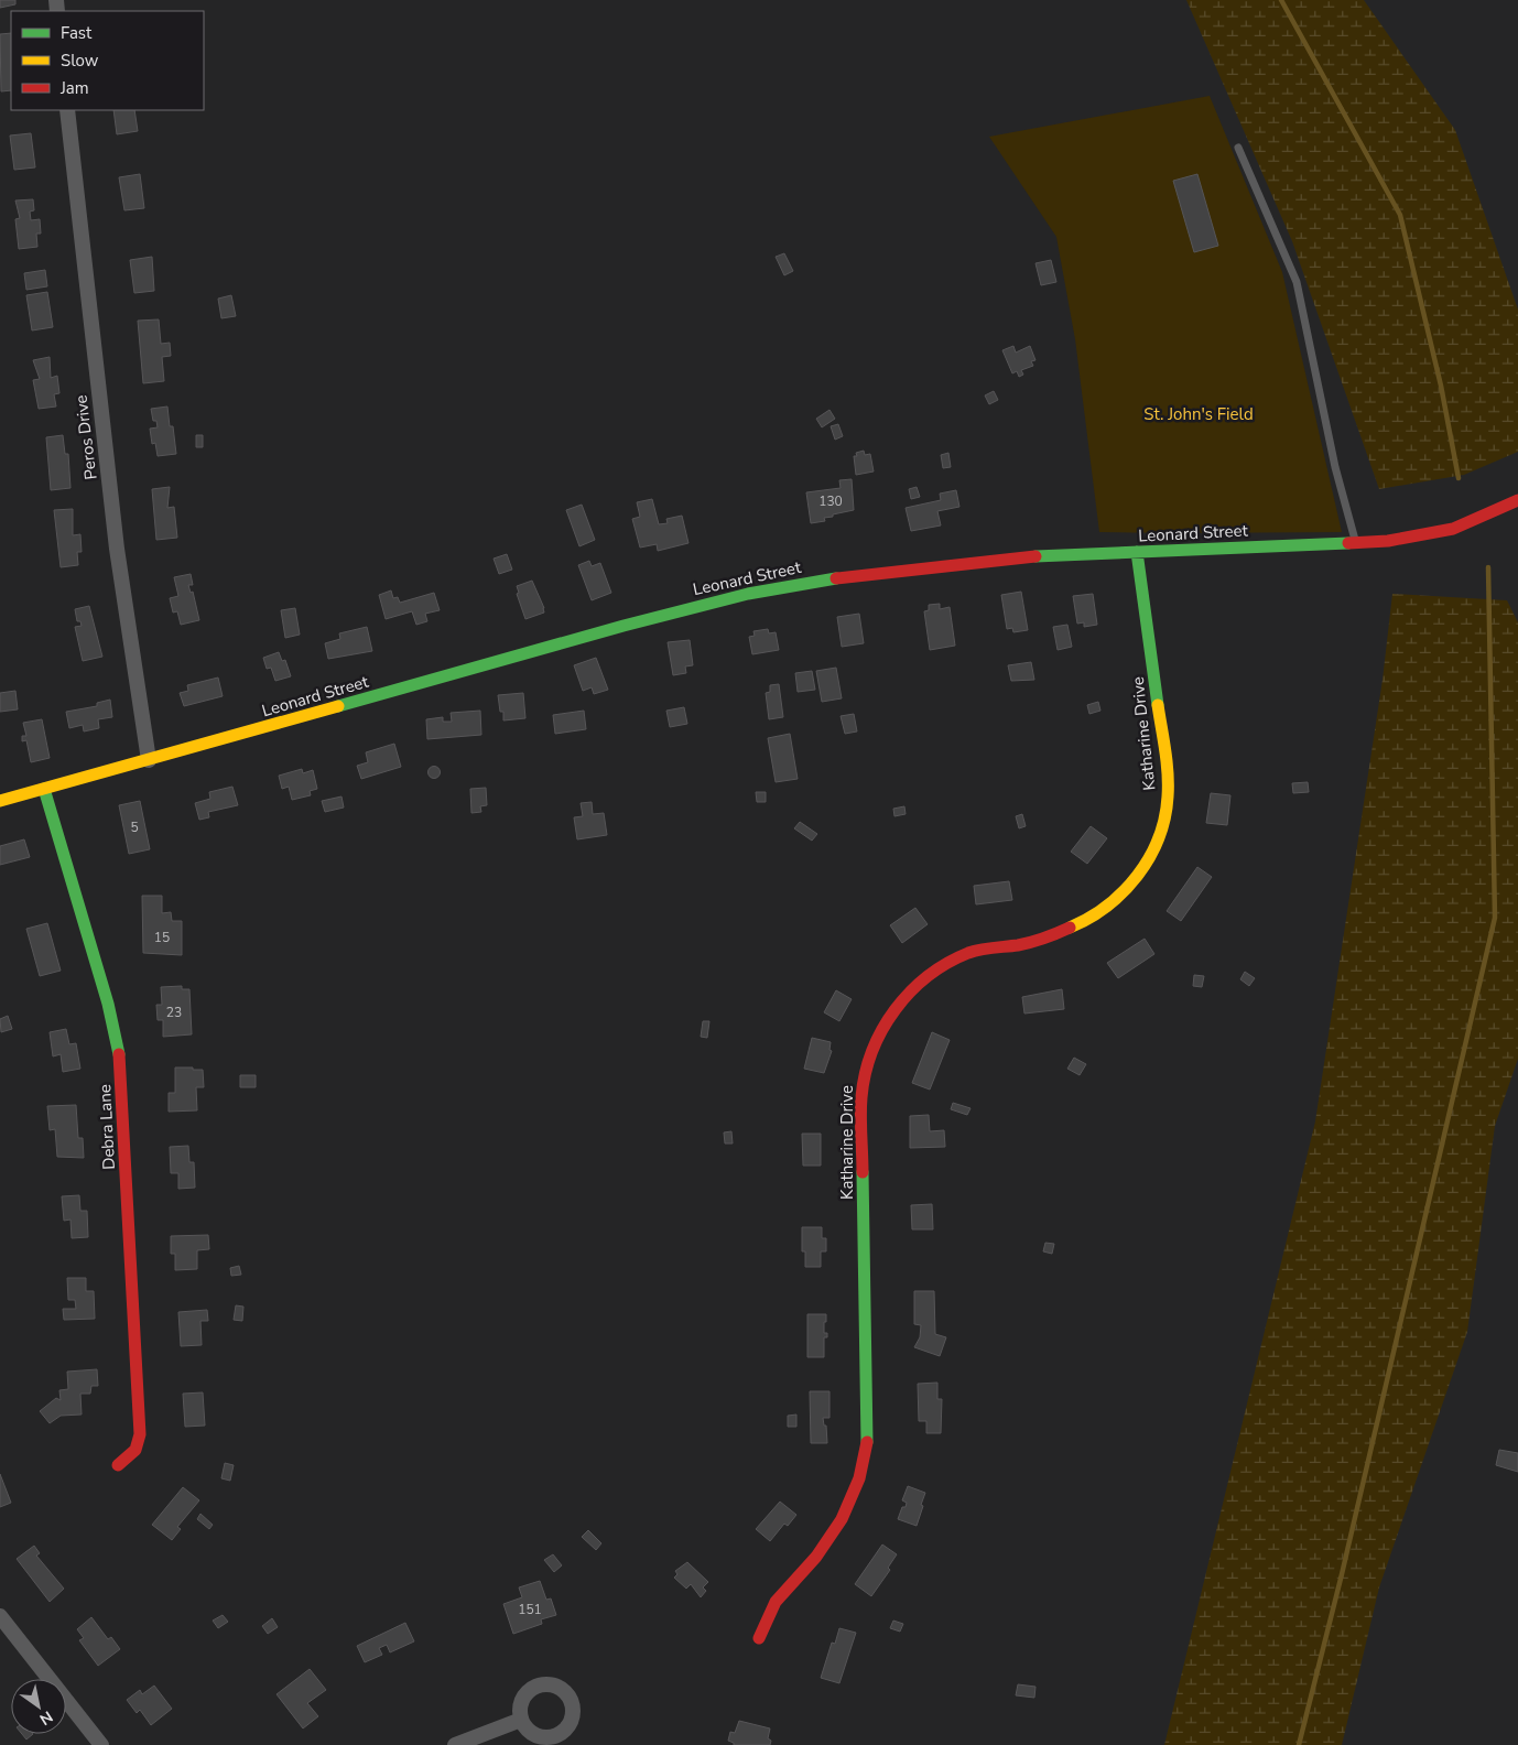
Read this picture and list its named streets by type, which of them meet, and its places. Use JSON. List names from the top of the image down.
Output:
{
  "streets": {
    "street": [
      "Peros Drive",
      "Leonard Street",
      "Katharine Drive",
      "Debra Lane"
    ]
  },
  "crossings": [
    ["Peros Drive", "Leonard Street"],
    ["Leonard Street", "Katharine Drive"],
    ["Leonard Street", "Debra Lane"]
  ],
  "parks": ["St. John's Field"],
  "house_numbers": [
    "130",
    "5",
    "15",
    "23",
    "151"
  ],
  "legend": ["Fast", "Slow", "Jam"],
  "north": "bottom right"
}
